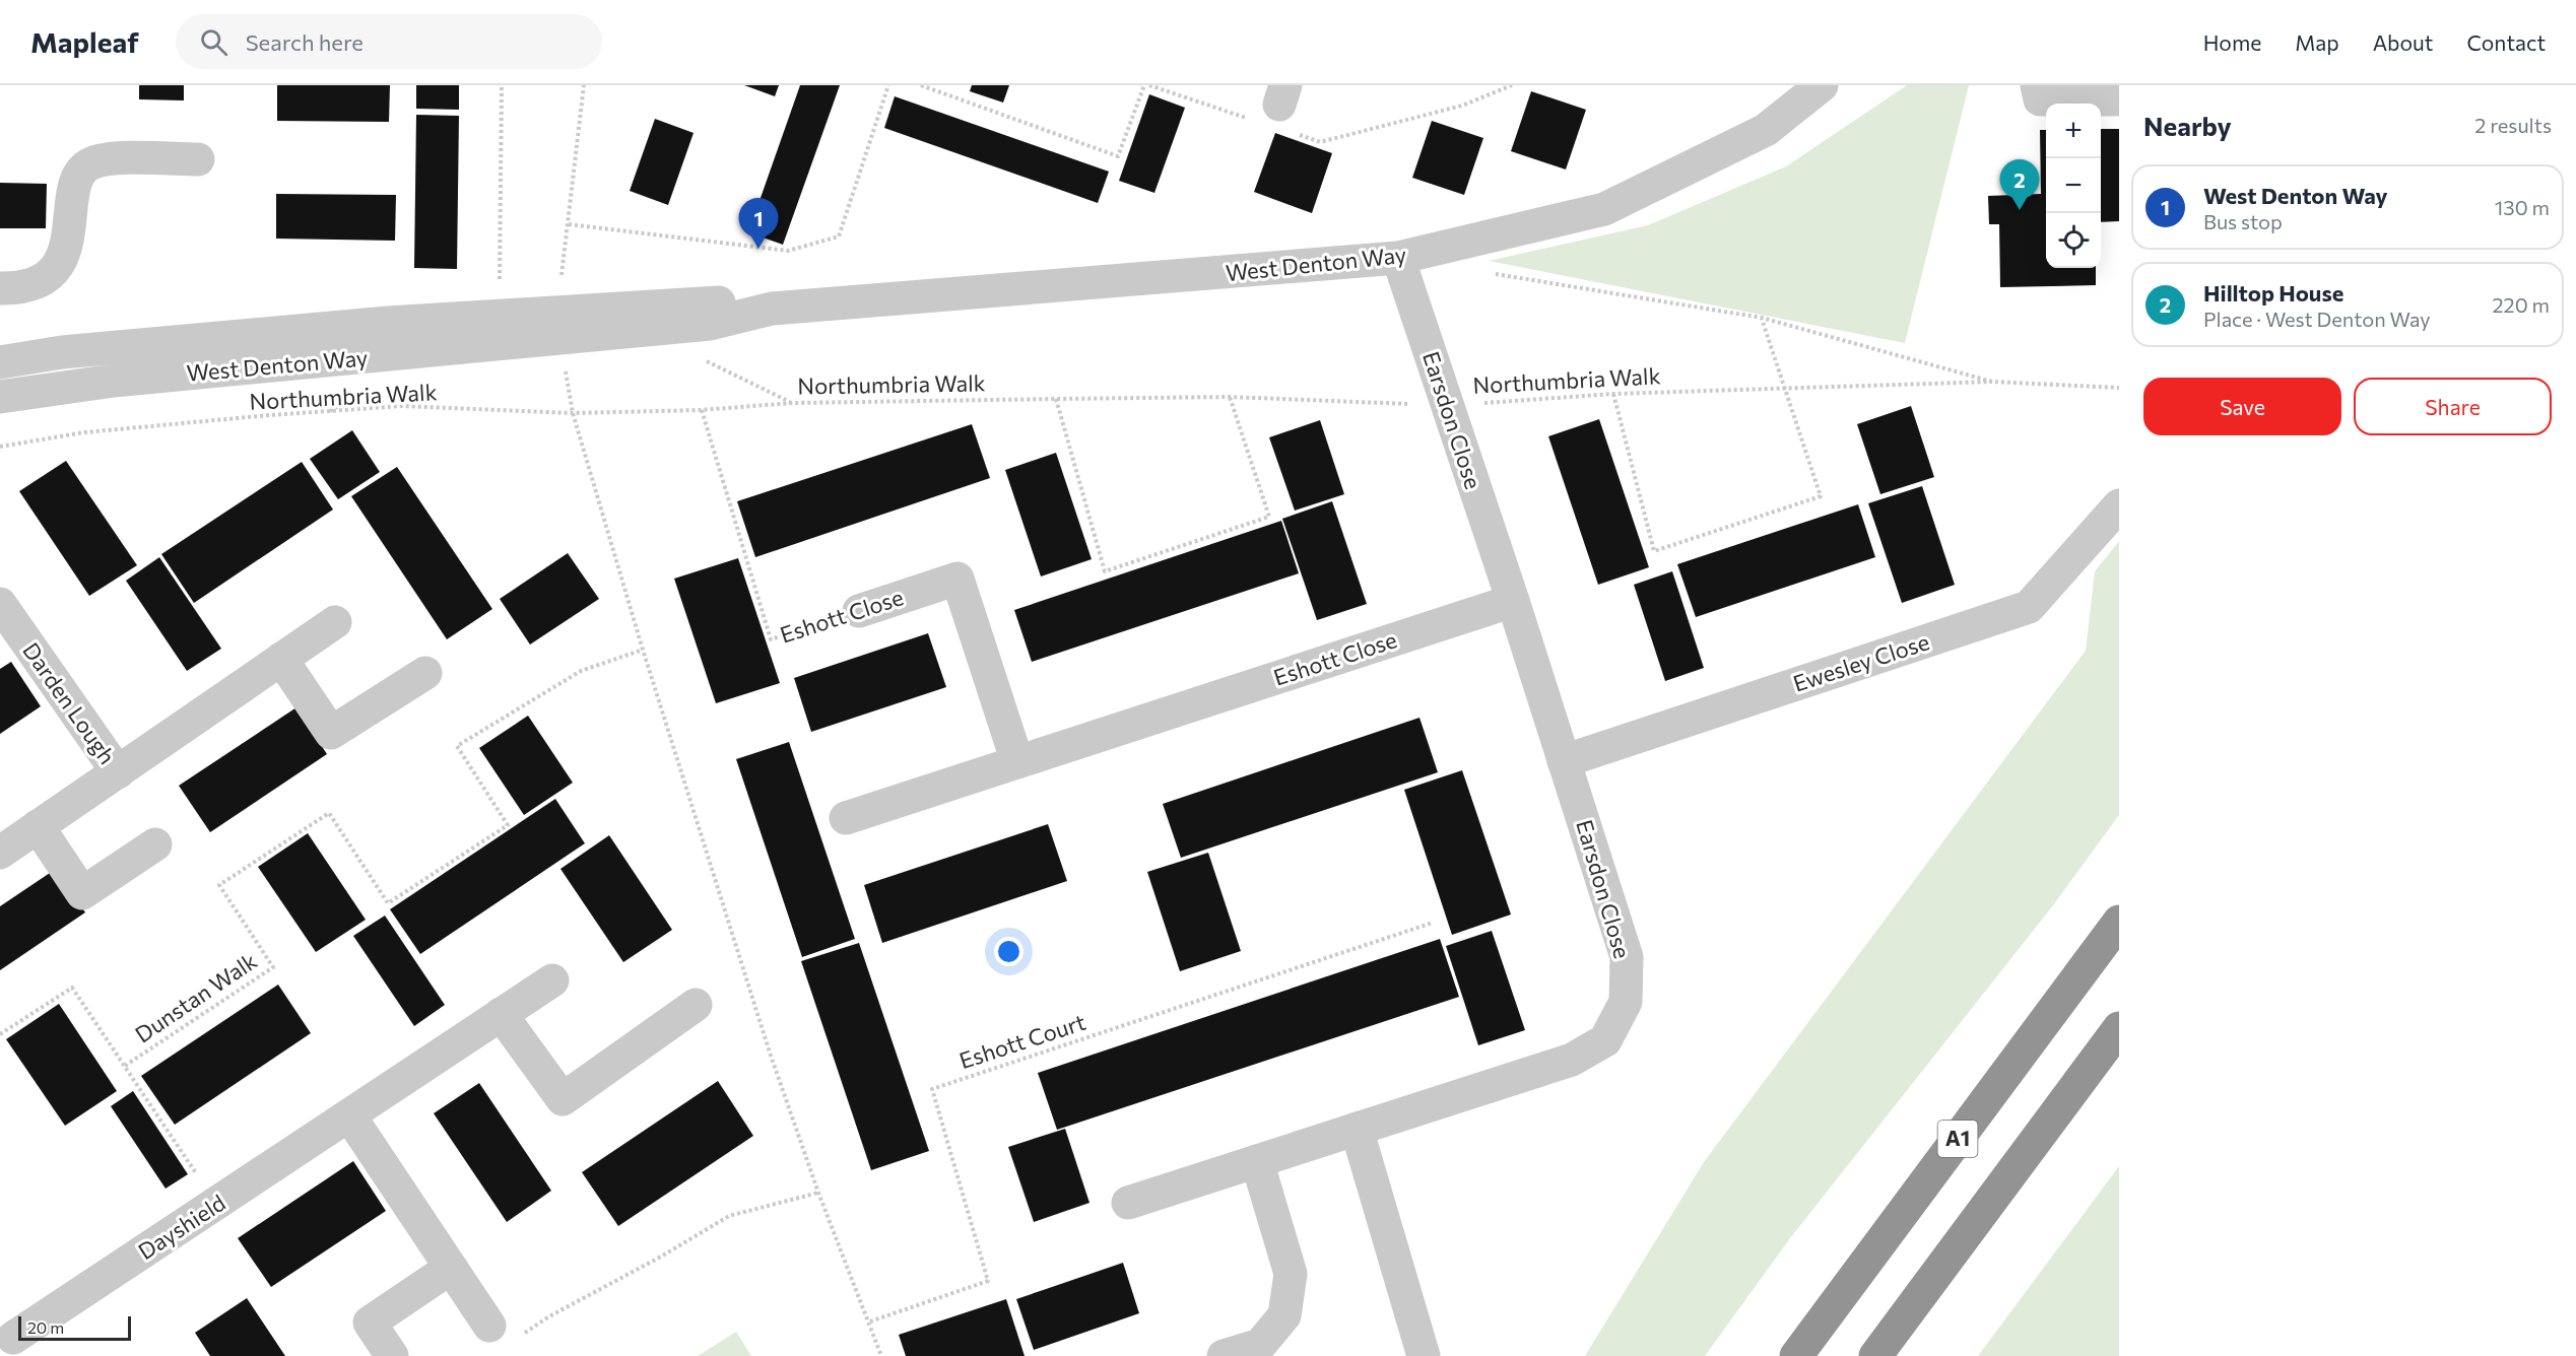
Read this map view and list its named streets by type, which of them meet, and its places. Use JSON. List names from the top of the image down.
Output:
{
  "streets": {
    "highway": ["A1"],
    "street": [
      "West Denton Way",
      "Earsdon Close",
      "Eshott Close",
      "Ewesley Close",
      "Darden Lough",
      "Dayshield"
    ],
    "path": ["Northumbria Walk", "Dunstan Walk", "Eshott Court"]
  },
  "crossings": [
    ["West Denton Way", "Earsdon Close"],
    ["Northumbria Walk", "Earsdon Close"],
    ["Northumbria Walk", "Eshott Close"],
    ["Earsdon Close", "Eshott Close"],
    ["Earsdon Close", "Ewesley Close"],
    ["Dunstan Walk", "Dayshield"]
  ],
  "scale_bar": "20 m",
  "page": {
    "header": "Mapleaf",
    "search": "Search here",
    "nav": [
      "Home",
      "Map",
      "About",
      "Contact"
    ],
    "heading": ["Nearby", "2 results"],
    "map_buttons": ["+", "−"],
    "pins": ["2", "1"],
    "list": [
      {
        "mark": "1",
        "name": "West Denton Way",
        "note": "Bus stop",
        "value": "130 m"
      },
      {
        "mark": "2",
        "name": "Hilltop House",
        "note": "Place · West Denton Way",
        "value": "220 m"
      }
    ],
    "buttons": ["Save", "Share"],
    "scale": "20 m"
  }
}
